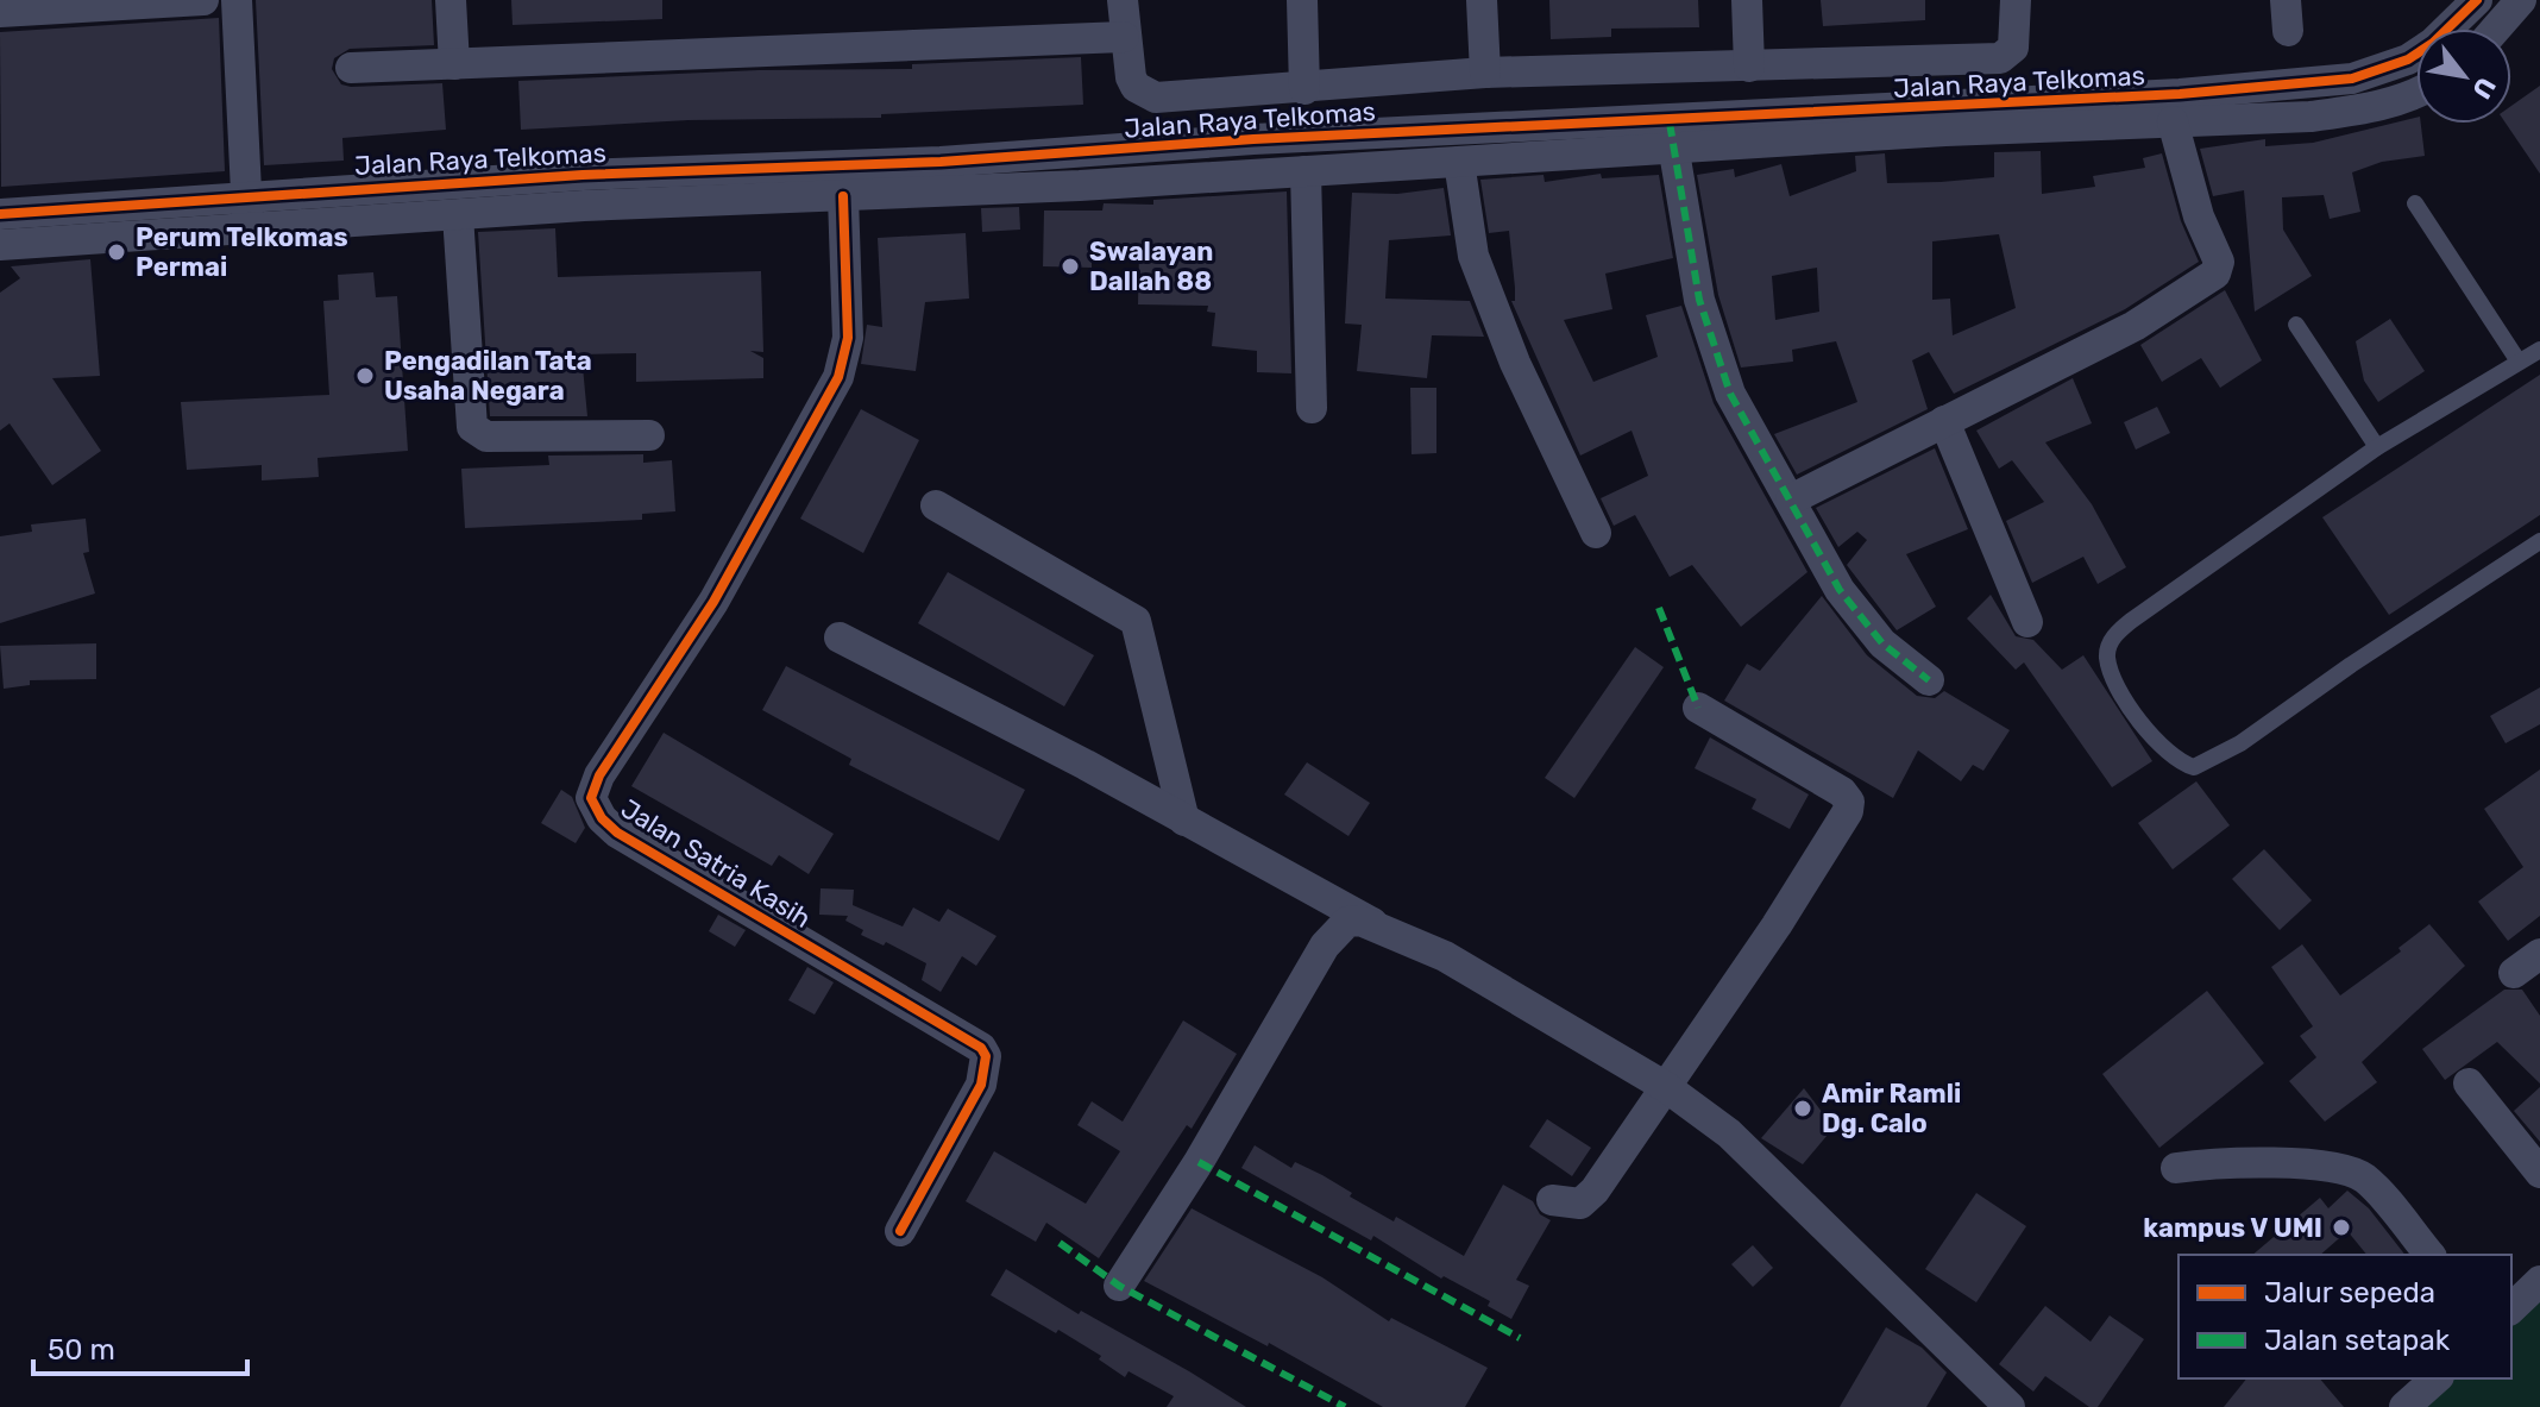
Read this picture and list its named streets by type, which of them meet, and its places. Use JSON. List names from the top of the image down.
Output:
{
  "streets": {
    "street": ["Jalan Raya Telkomas", "Jalan Satria Kasih"]
  },
  "crossings": [
    ["Jalan Raya Telkomas", "Jalan Satria Kasih"]
  ],
  "places": [
    "Perum Telkomas Permai",
    "Swalayan Dallah 88",
    "Pengadilan Tata Usaha Negara",
    "Amir Ramli Dg. Calo",
    "kampus V UMI"
  ],
  "legend": ["Jalur sepeda", "Jalan setapak"],
  "scale_bar": "50 m",
  "north": "bottom right"
}
